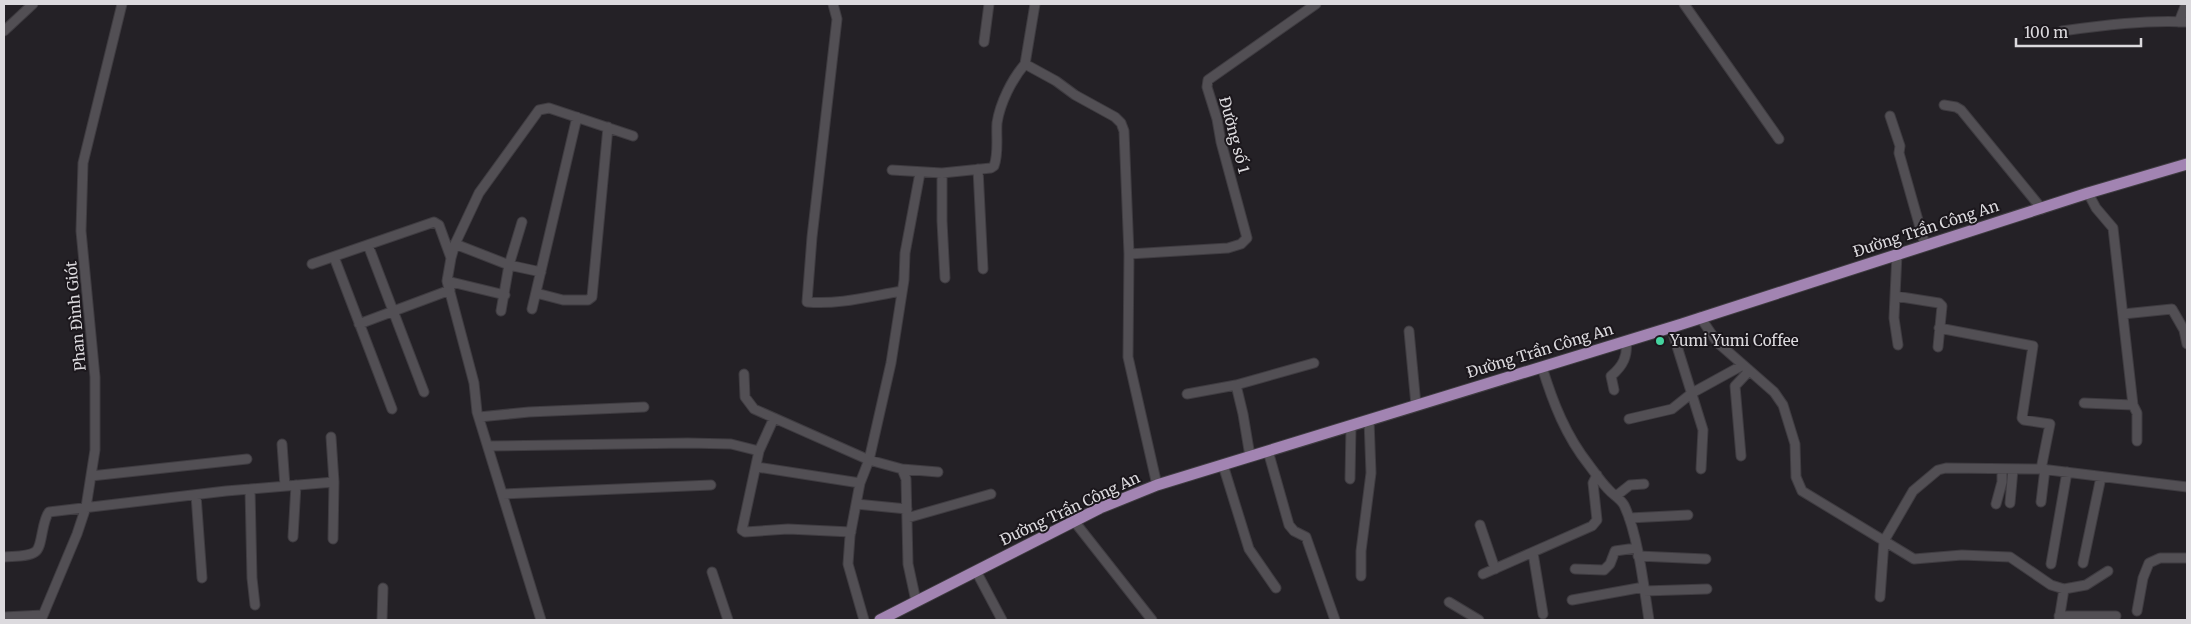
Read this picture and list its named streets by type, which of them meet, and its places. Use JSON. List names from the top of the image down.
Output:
{
  "streets": {
    "main road": ["Đường Trần Công An"],
    "street": ["Đường số 1", "Phan Đình Giót"]
  },
  "places": ["Yumi Yumi Coffee"],
  "scale_bar": "100 m"
}
